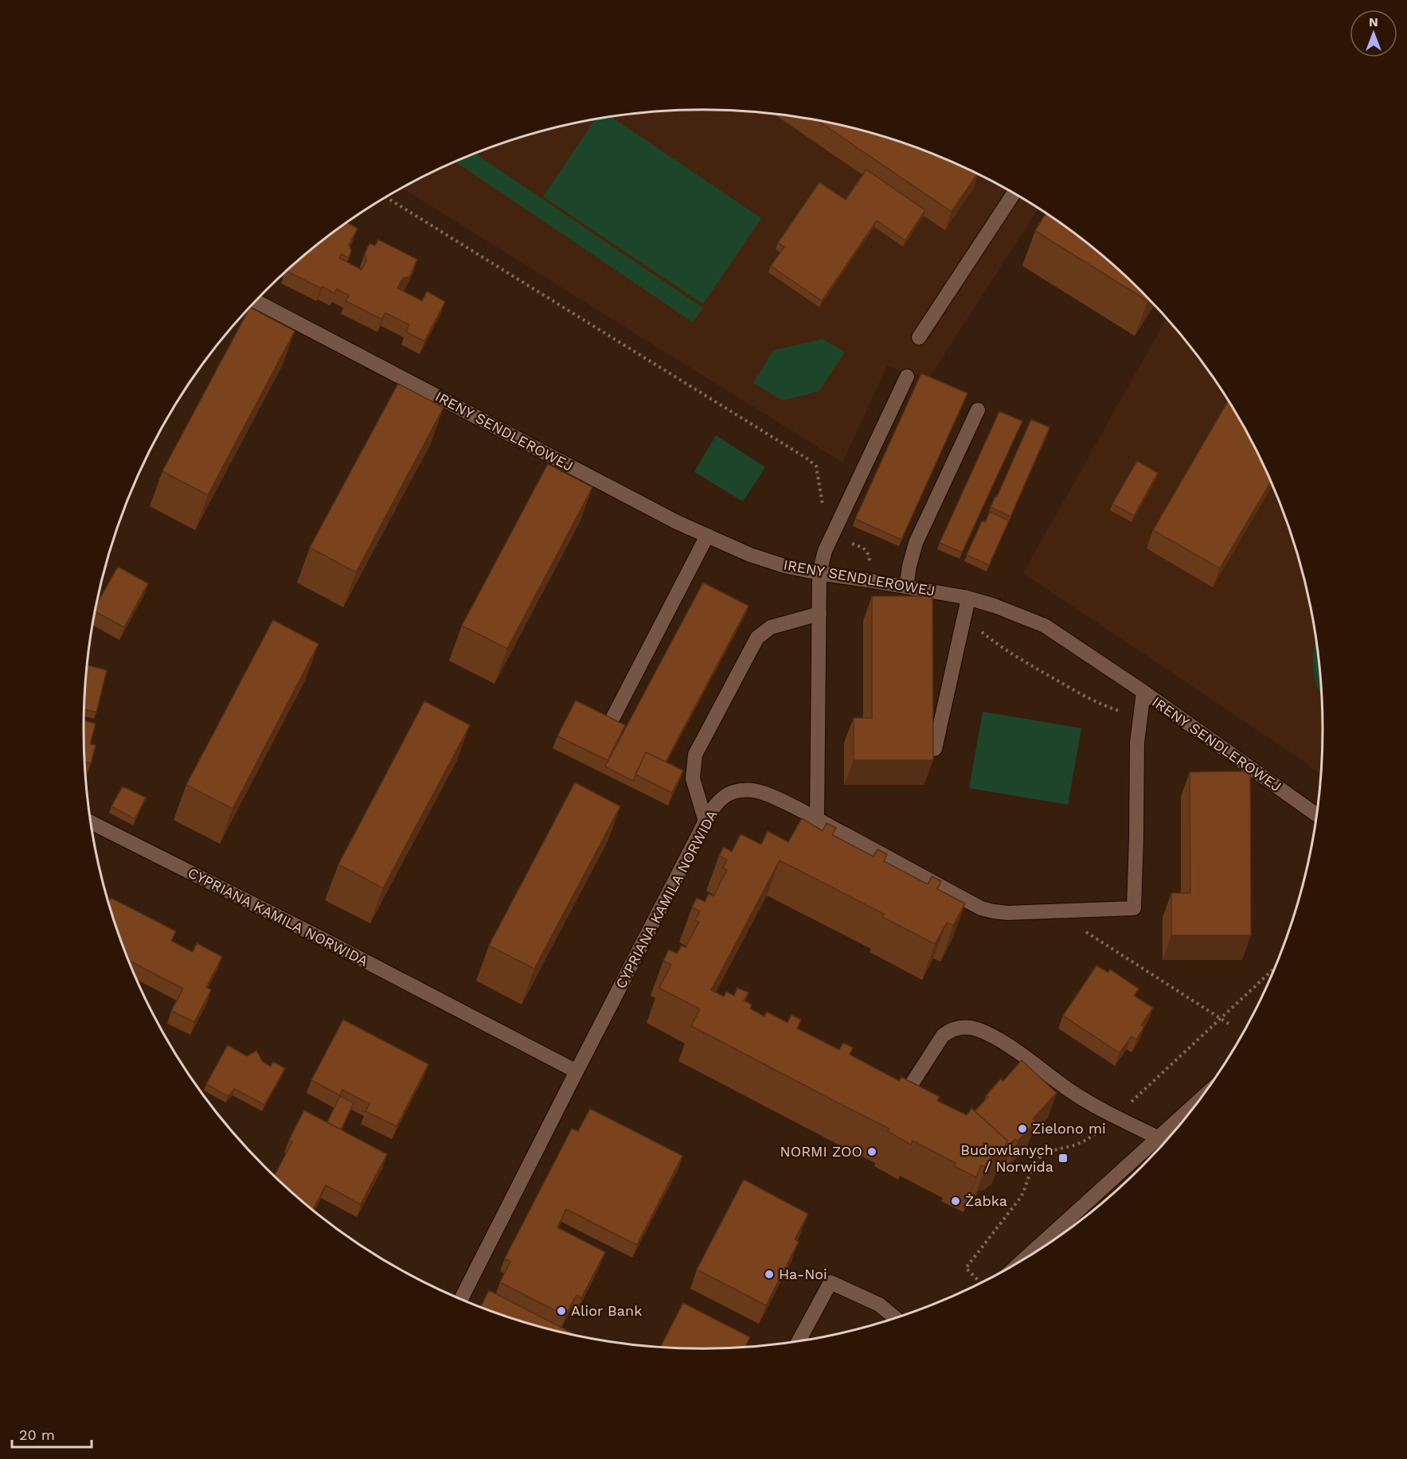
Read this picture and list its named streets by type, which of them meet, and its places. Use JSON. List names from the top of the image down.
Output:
{
  "streets": {
    "street": ["IRENY SENDLEROWEJ", "CYPRIANA KAMILA NORWIDA"]
  },
  "crossings": [
    ["IRENY SENDLEROWEJ", "CYPRIANA KAMILA NORWIDA"]
  ],
  "places": {
    "other": [
      "Zielono mi",
      "NORMI ZOO",
      "Żabka",
      "Ha-Noi",
      "Alior Bank"
    ],
    "transit": ["Budowlanych / Norwida"]
  },
  "scale_bar": "20 m",
  "north": "top"
}
